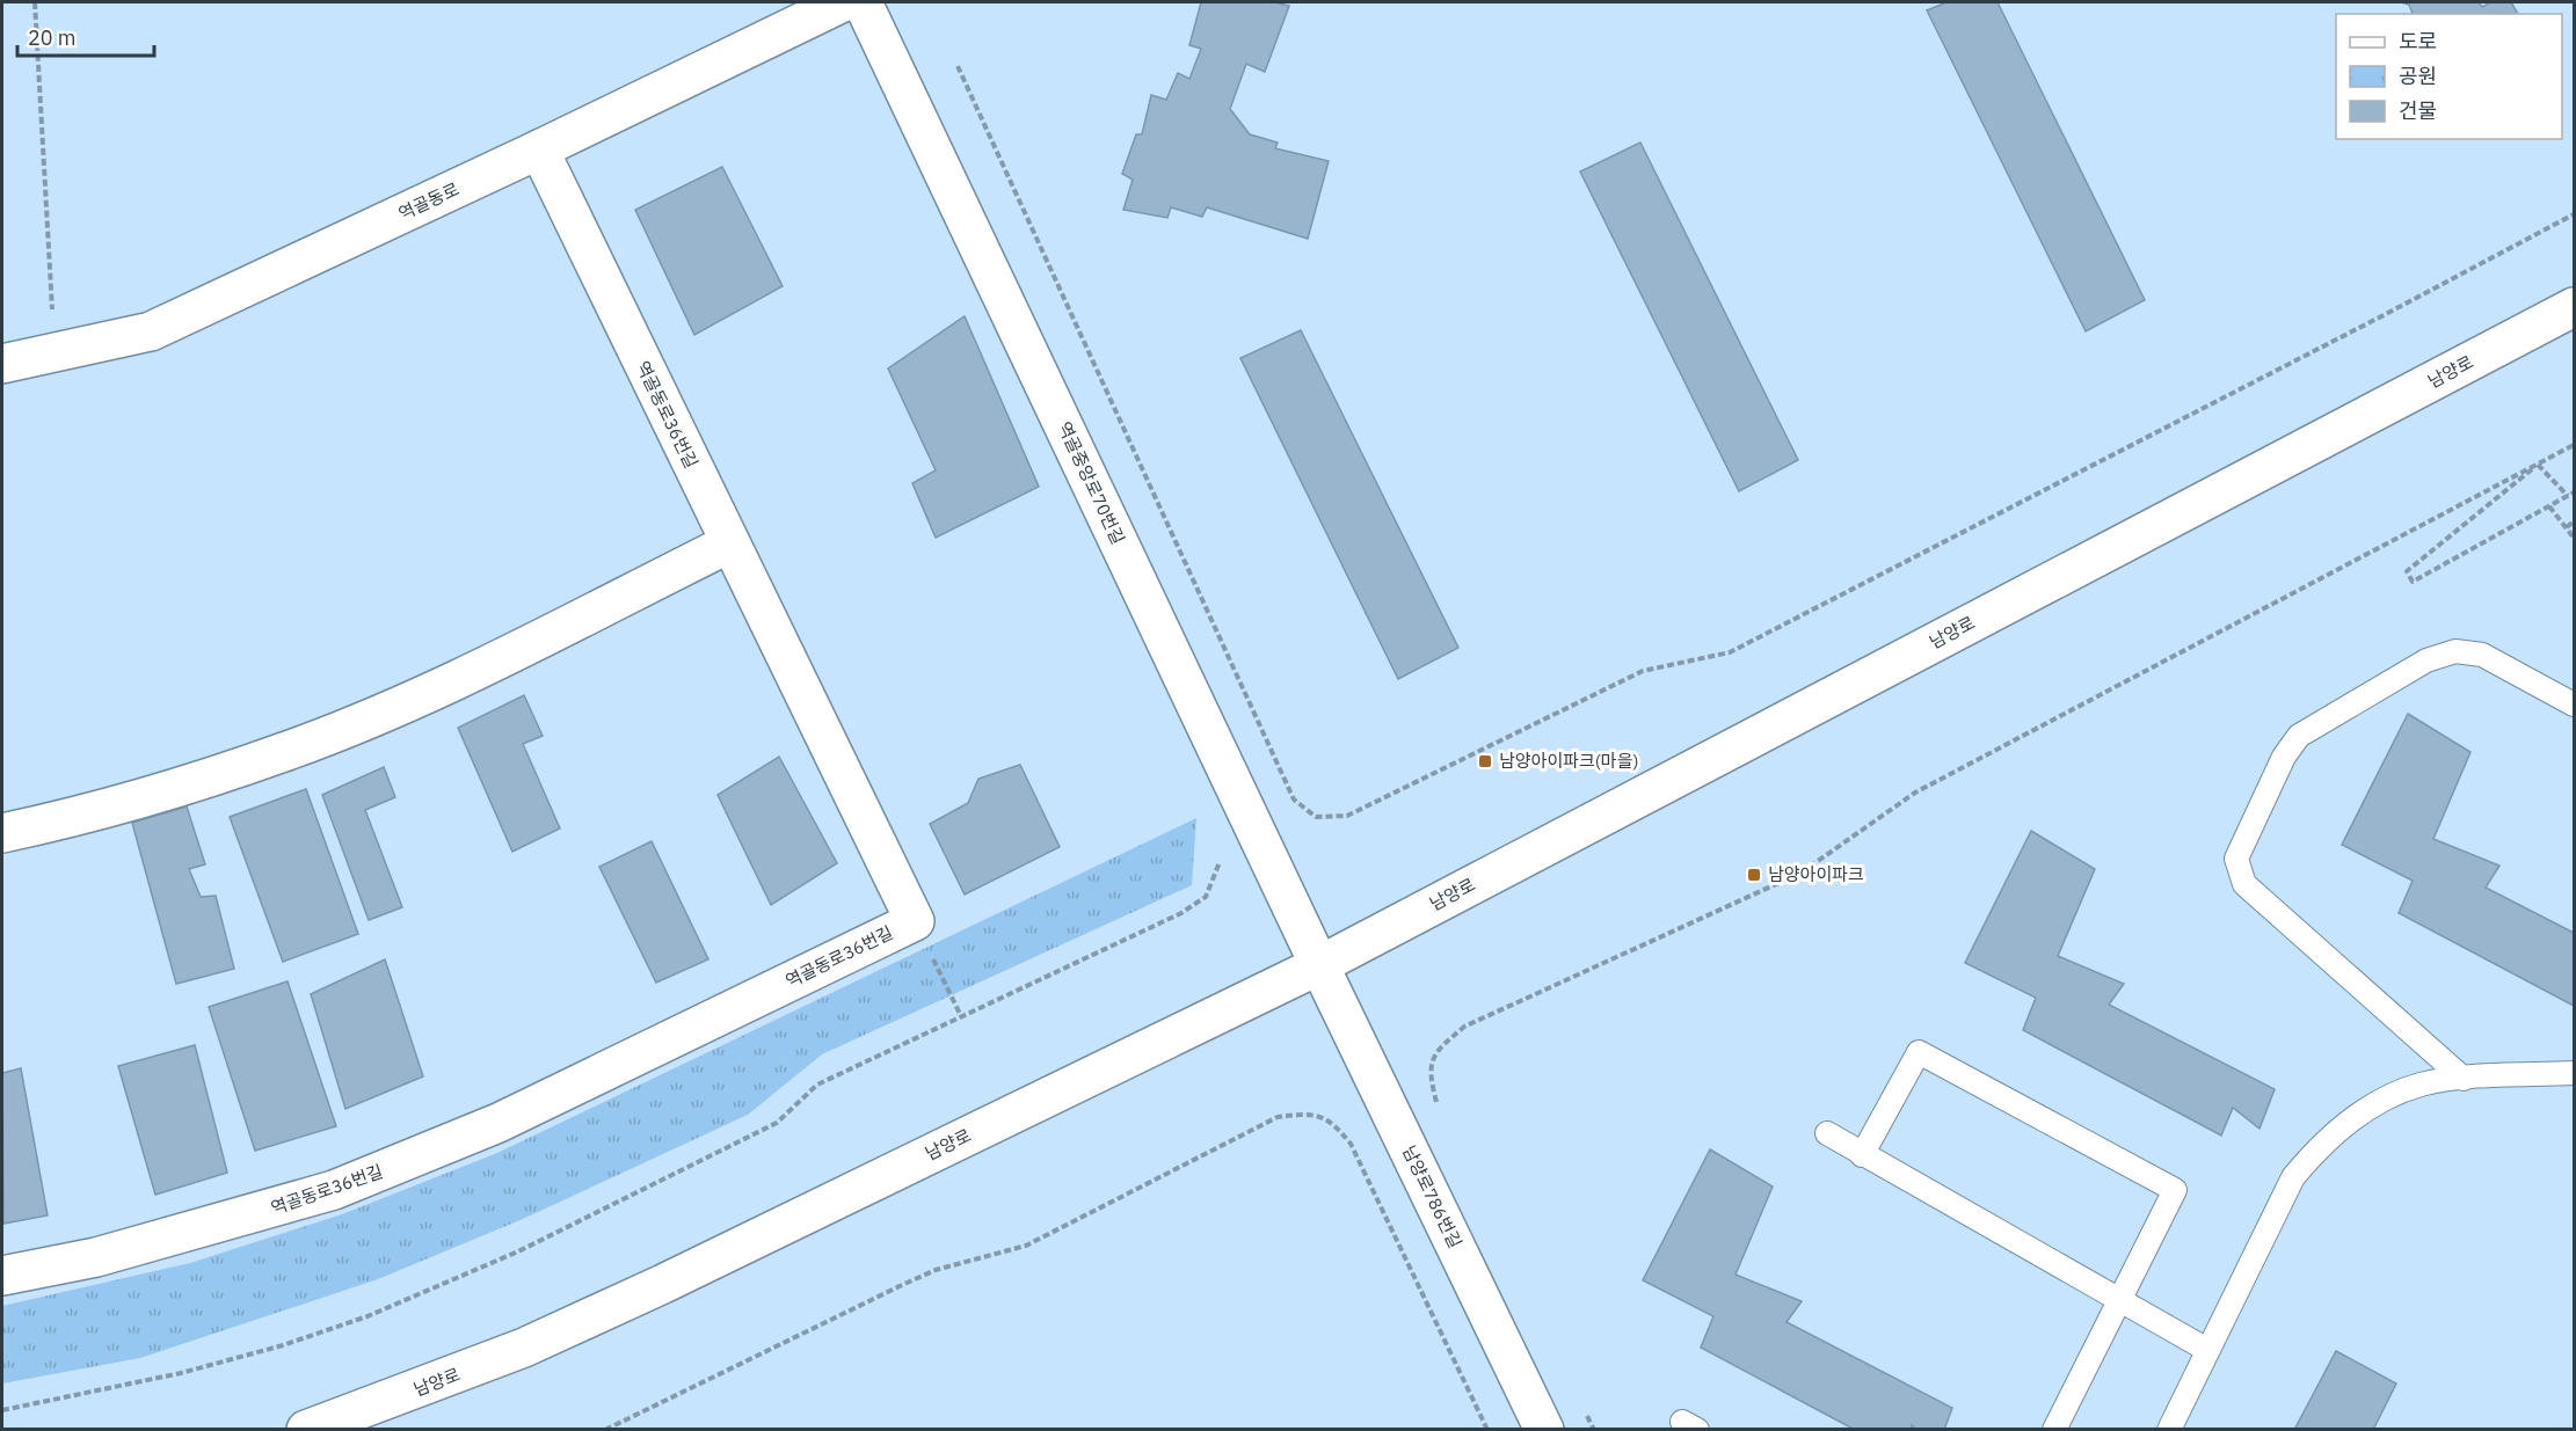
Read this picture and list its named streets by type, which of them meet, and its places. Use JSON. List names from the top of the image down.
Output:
{
  "streets": {
    "street": [
      "역골동로",
      "남양로",
      "역골동로36번길",
      "역골중앙로70번길",
      "남양로786번길"
    ]
  },
  "crossings": [
    ["역골동로", "역골동로36번길"],
    ["남양로", "역골중앙로70번길"],
    ["남양로", "남양로786번길"],
    ["역골중앙로70번길", "남양로786번길"]
  ],
  "places": {
    "transit": ["남양아이파크(마을)", "남양아이파크"]
  },
  "legend": ["도로", "공원", "건물"],
  "scale_bar": "20 m"
}
